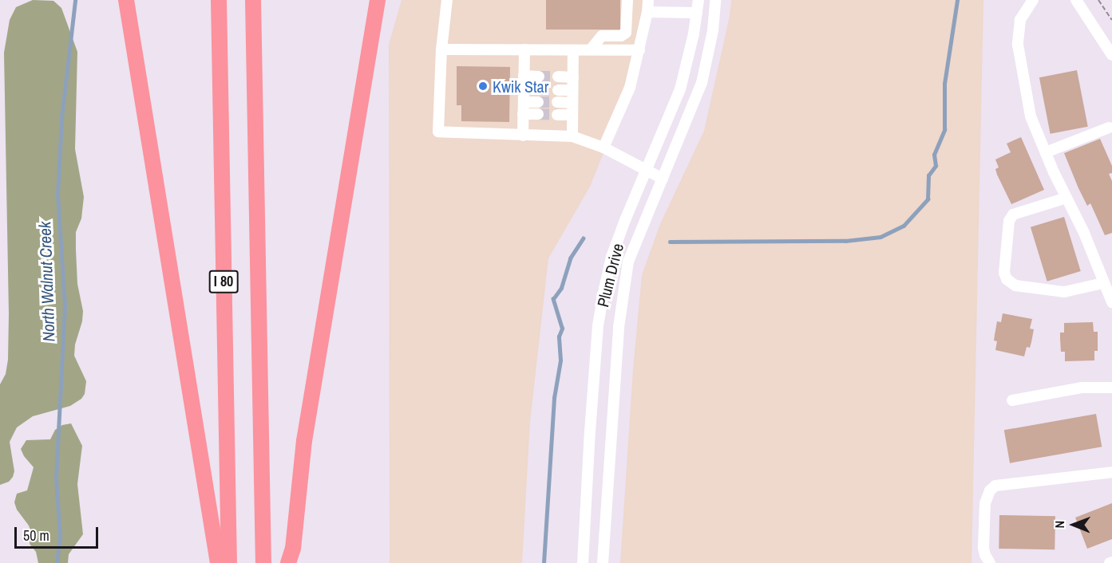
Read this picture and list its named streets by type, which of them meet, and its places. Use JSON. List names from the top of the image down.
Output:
{
  "streets": {
    "highway": ["I 80"],
    "street": ["Plum Drive"]
  },
  "water": ["North Walnut Creek"],
  "places": ["Kwik Star"],
  "scale_bar": "50 m",
  "north": "left"
}
